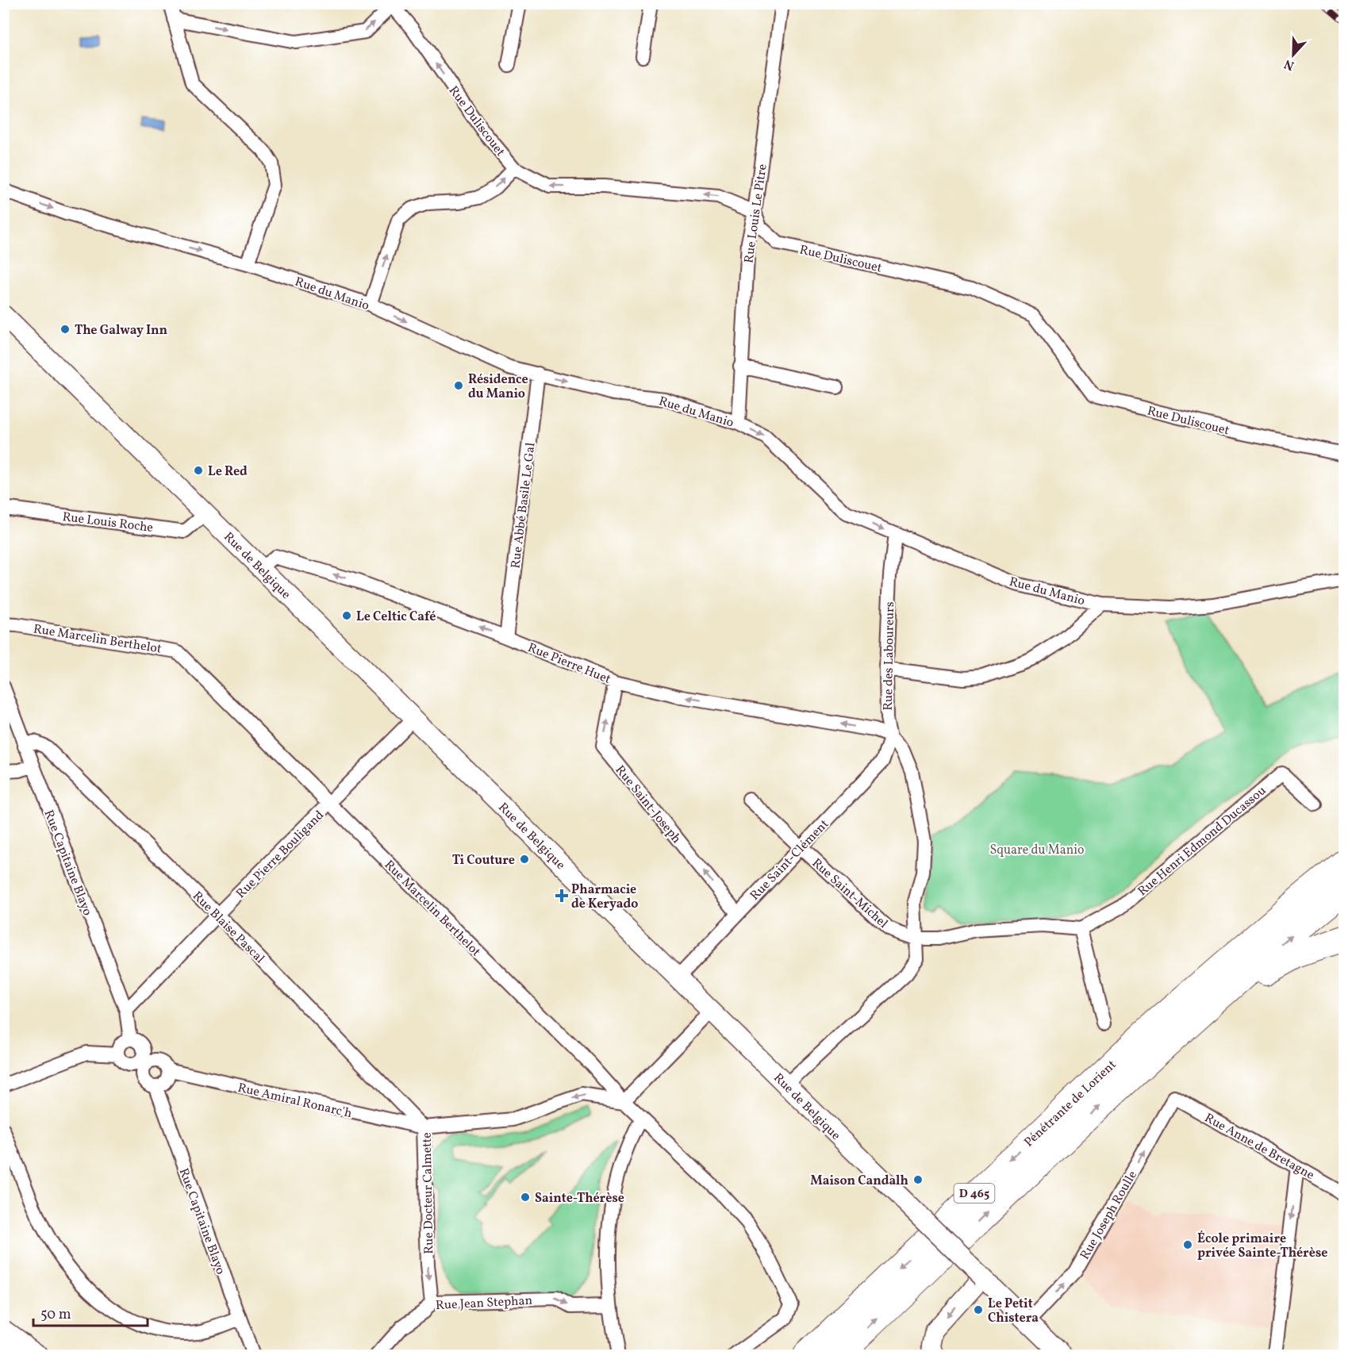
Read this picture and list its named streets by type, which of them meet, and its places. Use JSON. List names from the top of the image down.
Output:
{
  "streets": {
    "highway": ["Pénétrante de Lorient", "D 465"],
    "main road": ["Rue de Belgique"],
    "street": [
      "Rue Duliscouet",
      "Rue Louis Le Pitre",
      "Rue du Manio",
      "Rue Abbé Basile Le Gal",
      "Rue Louis Roche",
      "Rue Marcelin Berthelot",
      "Rue des Laboureurs",
      "Rue Pierre Huet",
      "Rue Saint-Joseph",
      "Rue Henri Edmond Ducassou",
      "Rue Pierre Bouligand",
      "Rue Saint-Clément",
      "Rue Capitaine Blayo",
      "Rue Saint-Michel",
      "Rue Blaise Pascal",
      "Rue Amiral Ronarc'h",
      "Rue Anne de Bretagne",
      "Rue Docteur Calmette",
      "Rue Joseph Roulle",
      "Rue Jean Stephan"
    ]
  },
  "crossings": [
    ["Rue Duliscouet", "Rue Louis Le Pitre"],
    ["Rue Louis Le Pitre", "Rue du Manio"],
    ["Rue du Manio", "Rue Abbé Basile Le Gal"],
    ["Rue du Manio", "Rue des Laboureurs"],
    ["Rue Abbé Basile Le Gal", "Rue Pierre Huet"],
    ["Rue Louis Roche", "Rue de Belgique"],
    ["Rue de Belgique", "Rue des Laboureurs"],
    ["Rue de Belgique", "Rue Pierre Huet"],
    ["Rue de Belgique", "Rue Pierre Bouligand"],
    ["Rue de Belgique", "Rue Saint-Clément"],
    ["Rue de Belgique", "Rue Joseph Roulle"],
    ["Rue Marcelin Berthelot", "Rue Pierre Bouligand"],
    ["Rue Marcelin Berthelot", "Rue Docteur Calmette"],
    ["Rue des Laboureurs", "Rue Pierre Huet"],
    ["Rue des Laboureurs", "Rue Saint-Clément"],
    ["Rue des Laboureurs", "Rue Saint-Michel"],
    ["Rue Pierre Huet", "Rue Saint-Joseph"],
    ["Rue Pierre Huet", "Rue Saint-Clément"],
    ["Rue Saint-Joseph", "Rue Saint-Clément"],
    ["Rue Pierre Bouligand", "Rue Capitaine Blayo"],
    ["Rue Pierre Bouligand", "Rue Blaise Pascal"],
    ["Rue Saint-Clément", "Rue Saint-Michel"],
    ["Rue Capitaine Blayo", "Rue Blaise Pascal"],
    ["Rue Capitaine Blayo", "Rue Amiral Ronarc'h"],
    ["Rue Blaise Pascal", "Rue Amiral Ronarc'h"],
    ["Rue Blaise Pascal", "Rue Docteur Calmette"],
    ["Rue Amiral Ronarc'h", "Rue Docteur Calmette"],
    ["Rue Anne de Bretagne", "Rue Joseph Roulle"],
    ["Rue Docteur Calmette", "Rue Jean Stephan"]
  ],
  "one_way": [
    "Rue Duliscouet",
    "Rue du Manio",
    "Rue Pierre Huet",
    "Rue Saint-Joseph",
    "Rue Joseph Roulle",
    "Rue Jean Stephan"
  ],
  "parks": ["Square du Manio"],
  "places": {
    "other": [
      "The Galway Inn",
      "Résidence du Manio",
      "Le Red",
      "Le Celtic Café",
      "Ti Couture",
      "Maison Candalh",
      "Sainte-Thérèse",
      "École primaire privée Sainte-Thérèse",
      "Le Petit Chistera"
    ],
    "health": ["Pharmacie de Keryado"]
  },
  "scale_bar": "50 m",
  "north": "bottom"
}
